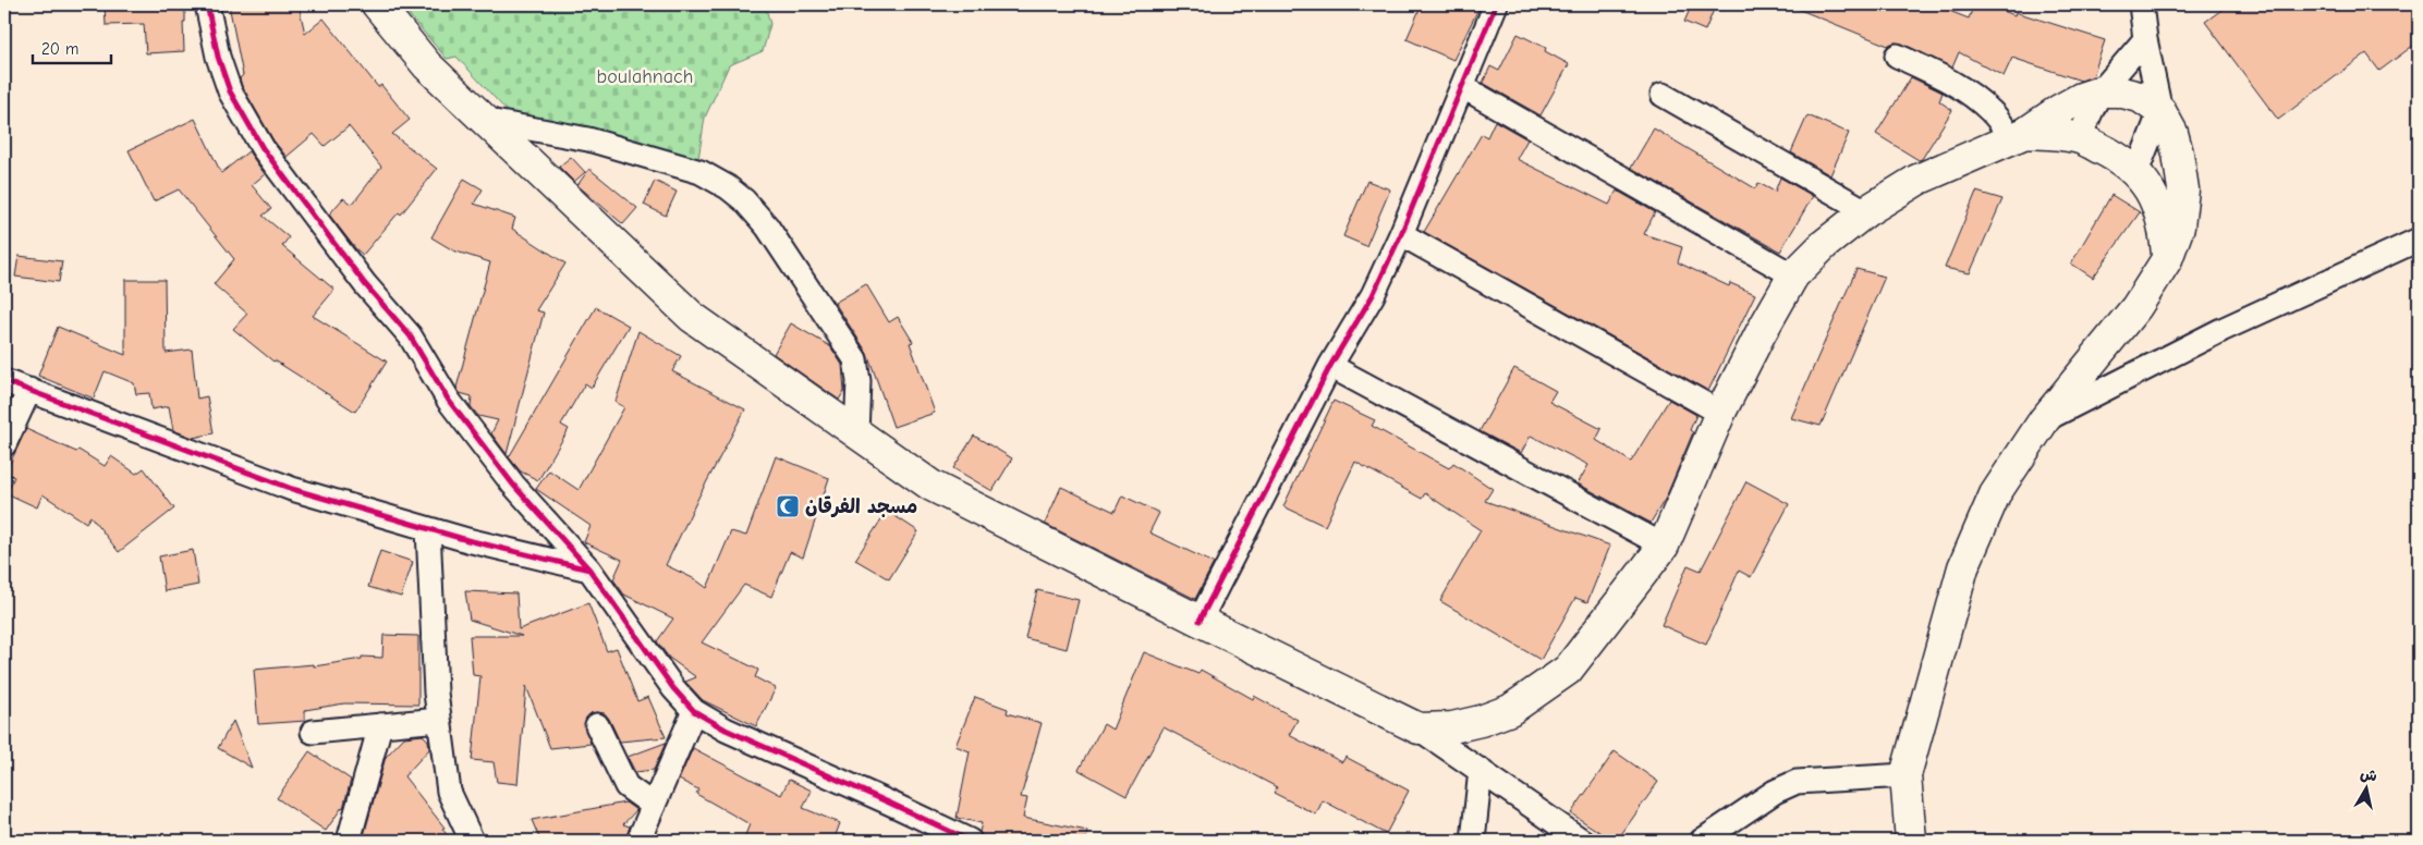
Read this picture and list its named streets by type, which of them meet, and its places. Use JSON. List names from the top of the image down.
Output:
{
  "parks": ["boulahnach"],
  "places": {
    "mosque": ["مسجد الفرقان"]
  },
  "scale_bar": "20 m",
  "north": "top"
}
